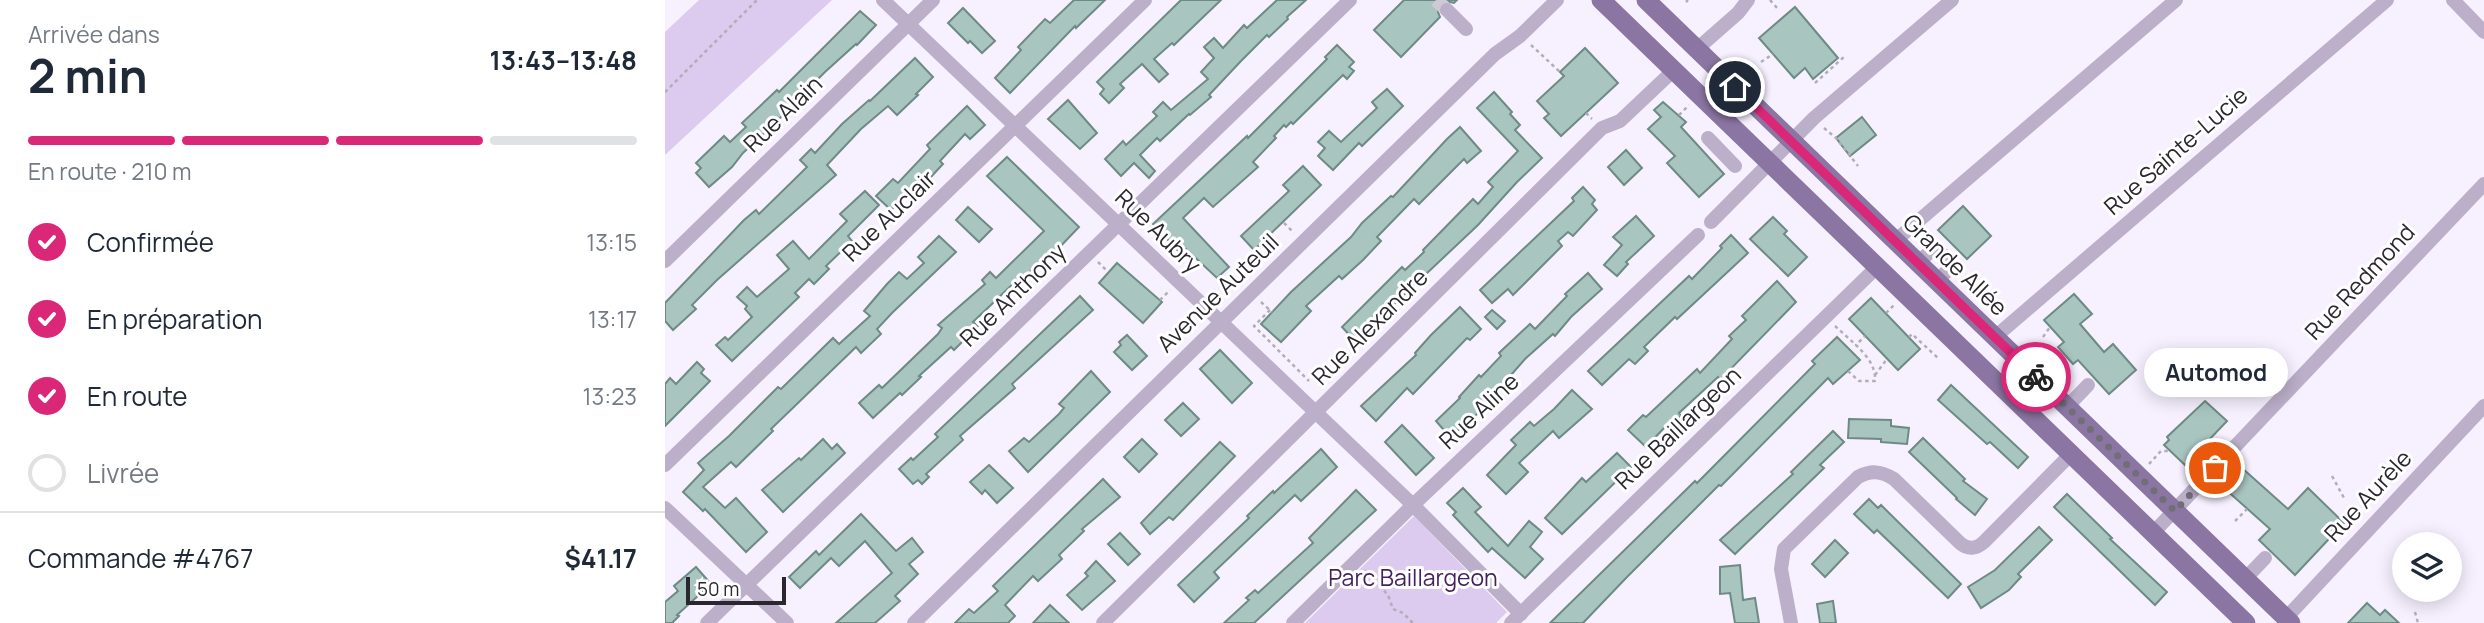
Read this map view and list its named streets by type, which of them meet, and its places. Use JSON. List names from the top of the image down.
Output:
{
  "streets": {
    "main road": ["Grande Allée"],
    "street": [
      "Rue Alain",
      "Rue Sainte-Lucie",
      "Rue Auclair",
      "Rue Aubry",
      "Rue Redmond",
      "Avenue Auteuil",
      "Rue Anthony",
      "Rue Alexandre",
      "Rue Aline",
      "Rue Baillargeon",
      "Rue Aurèle"
    ]
  },
  "crossings": [
    ["Rue Alain", "Rue Aubry"],
    ["Rue Sainte-Lucie", "Grande Allée"],
    ["Rue Auclair", "Rue Aubry"],
    ["Rue Aubry", "Avenue Auteuil"],
    ["Rue Aubry", "Rue Anthony"],
    ["Rue Aubry", "Rue Alexandre"],
    ["Rue Aubry", "Rue Aline"],
    ["Rue Aubry", "Rue Baillargeon"],
    ["Grande Allée", "Rue Redmond"],
    ["Grande Allée", "Rue Aurèle"]
  ],
  "parks": ["Parc Baillargeon"],
  "places": ["Automod"],
  "scale_bar": "50 m",
  "page": {
    "heading": ["2 min", "Arrivée dans", "13:43–13:48"],
    "panel": ["Commande #4767", "$41.17"],
    "bar": "En route · 210 m",
    "list": [
      ["Confirmée", "13:15"],
      ["En préparation", "13:17"],
      ["En route", "13:23"],
      "Livrée"
    ],
    "bubble": "Automod",
    "scale": "50 m"
  }
}
